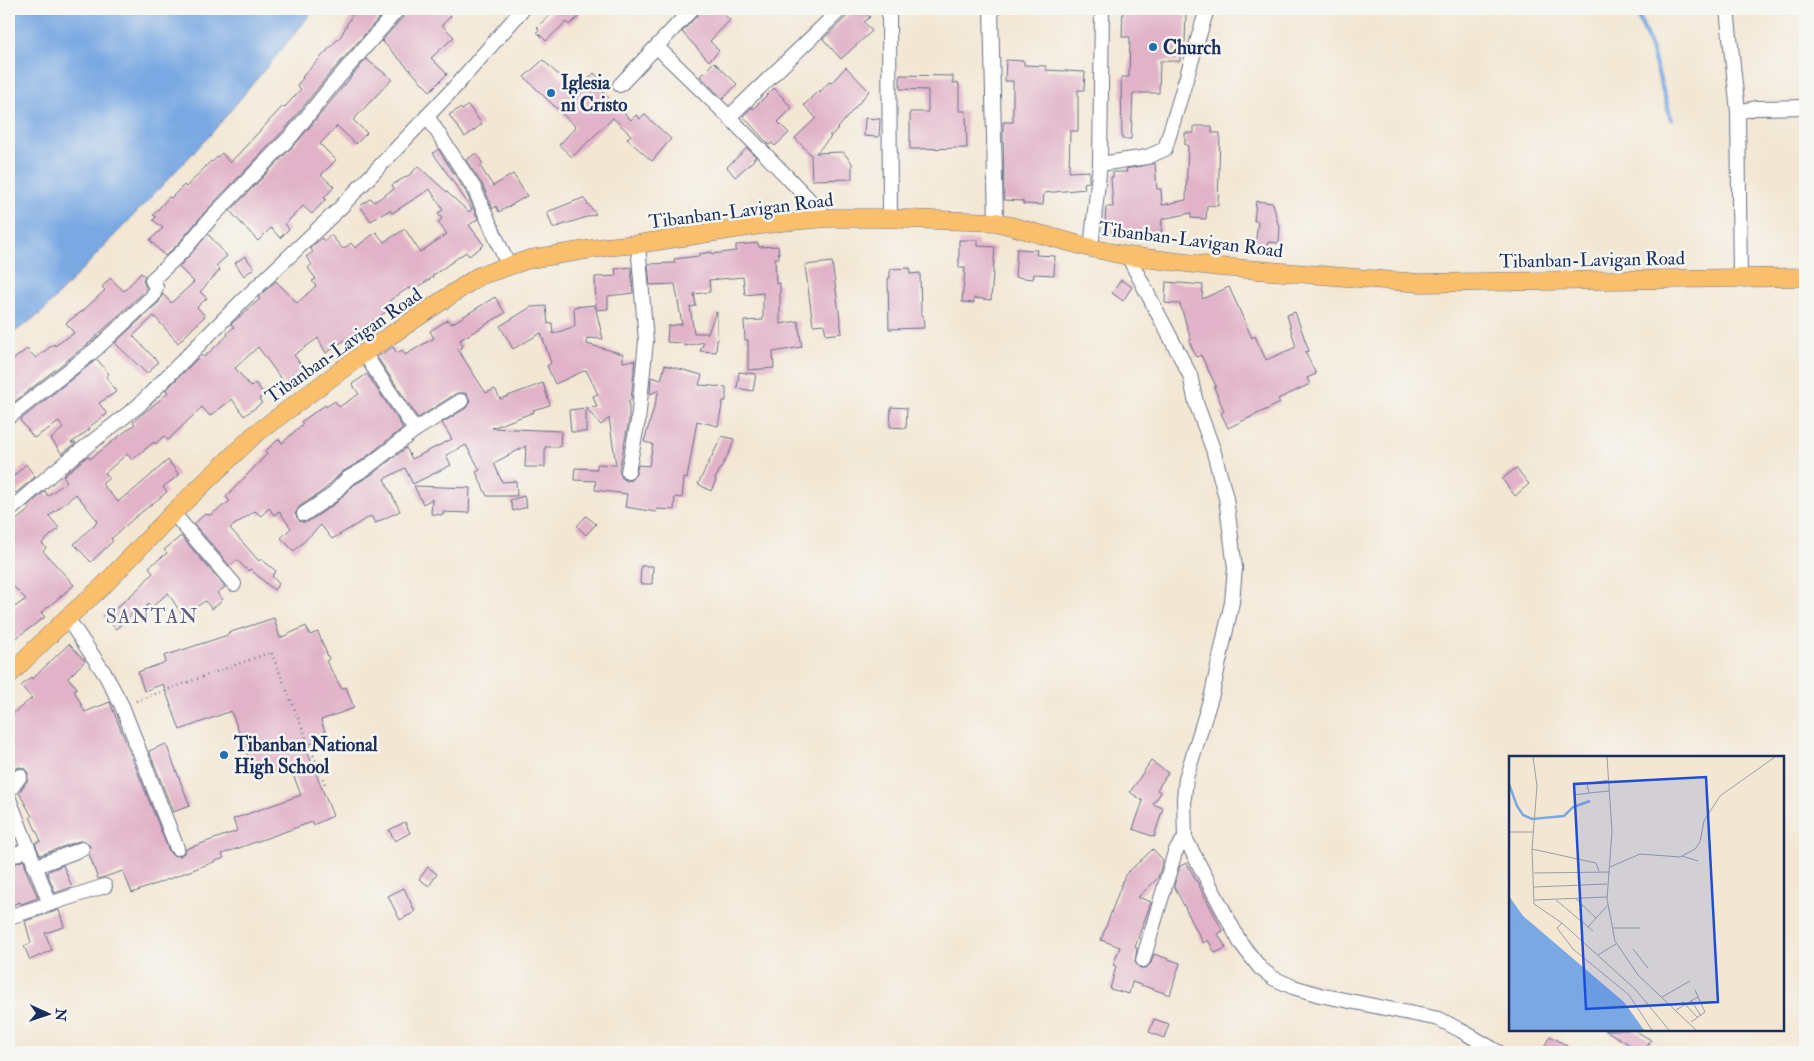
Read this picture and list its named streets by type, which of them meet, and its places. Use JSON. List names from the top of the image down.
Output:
{
  "streets": {
    "main road": ["Tibanban-Lavigan Road"]
  },
  "districts": ["SANTAN"],
  "places": ["Church", "Iglesia ni Cristo", "Tibanban National High School"],
  "north": "right"
}
